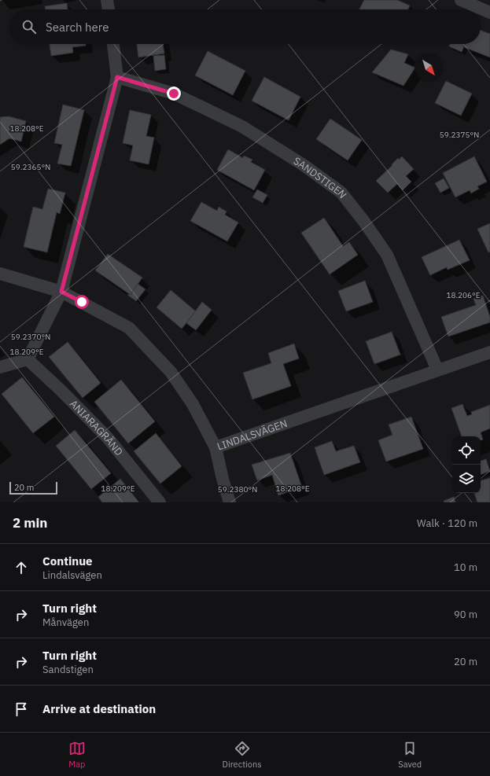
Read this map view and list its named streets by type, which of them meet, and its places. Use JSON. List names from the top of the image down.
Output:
{
  "streets": {
    "street": ["SANDSTIGEN", "ANIARAGRÄND", "LINDALSVÄGEN"]
  },
  "crossings": [
    ["SANDSTIGEN", "LINDALSVÄGEN"]
  ],
  "scale_bar": "20 m",
  "north": "bottom right",
  "page": {
    "search": "Search here",
    "scale": "20 m",
    "heading": ["2 min", "Walk · 120 m"],
    "list": [
      ["Continue", "Lindalsvägen", "10 m"],
      ["Turn right", "Månvägen", "90 m"],
      ["Turn right", "Sandstigen", "20 m"],
      "Arrive at destination"
    ],
    "nav": ["Map", "Directions", "Saved"]
  },
  "coordinates": [
    "18.208°E",
    "59.2375°N",
    "59.2365°N",
    "18.206°E",
    "59.2370°N",
    "18.209°E",
    "59.2380°N"
  ]
}
